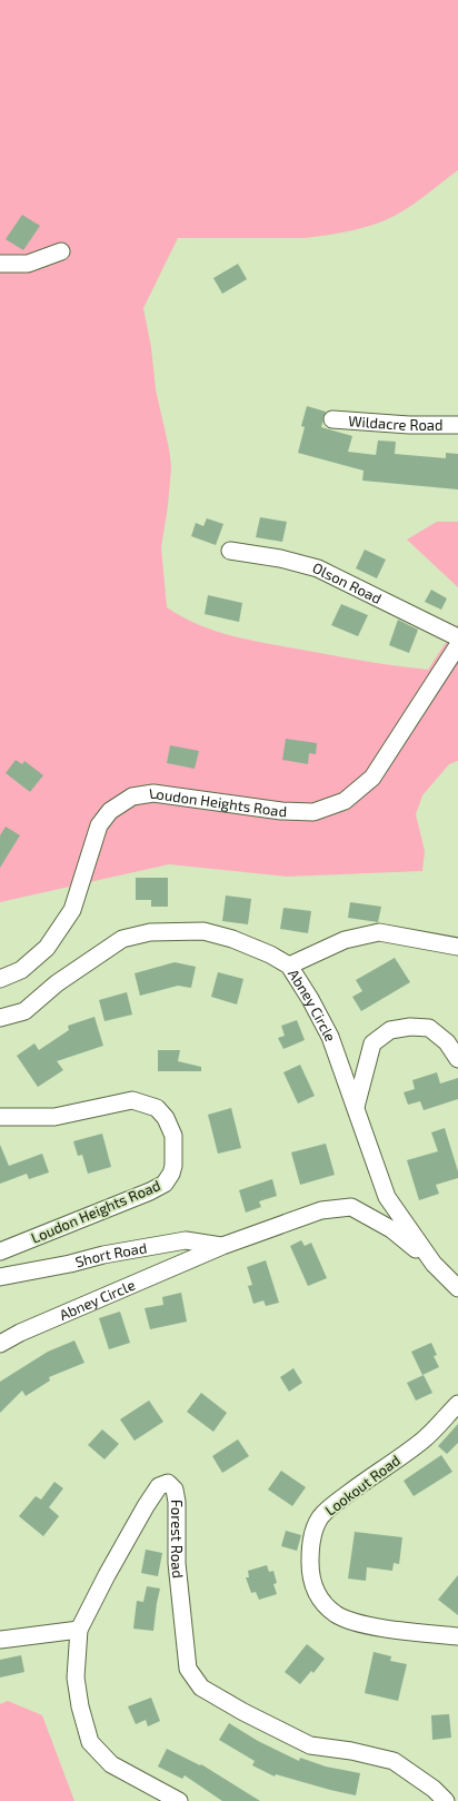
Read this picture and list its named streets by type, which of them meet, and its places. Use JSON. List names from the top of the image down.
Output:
{
  "streets": {
    "street": [
      "Wildacre Road",
      "Olson Road",
      "Loudon Heights Road",
      "Abney Circle",
      "Short Road",
      "Lookout Road",
      "Forest Road"
    ]
  },
  "crossings": [
    ["Abney Circle", "Short Road"]
  ]
}
